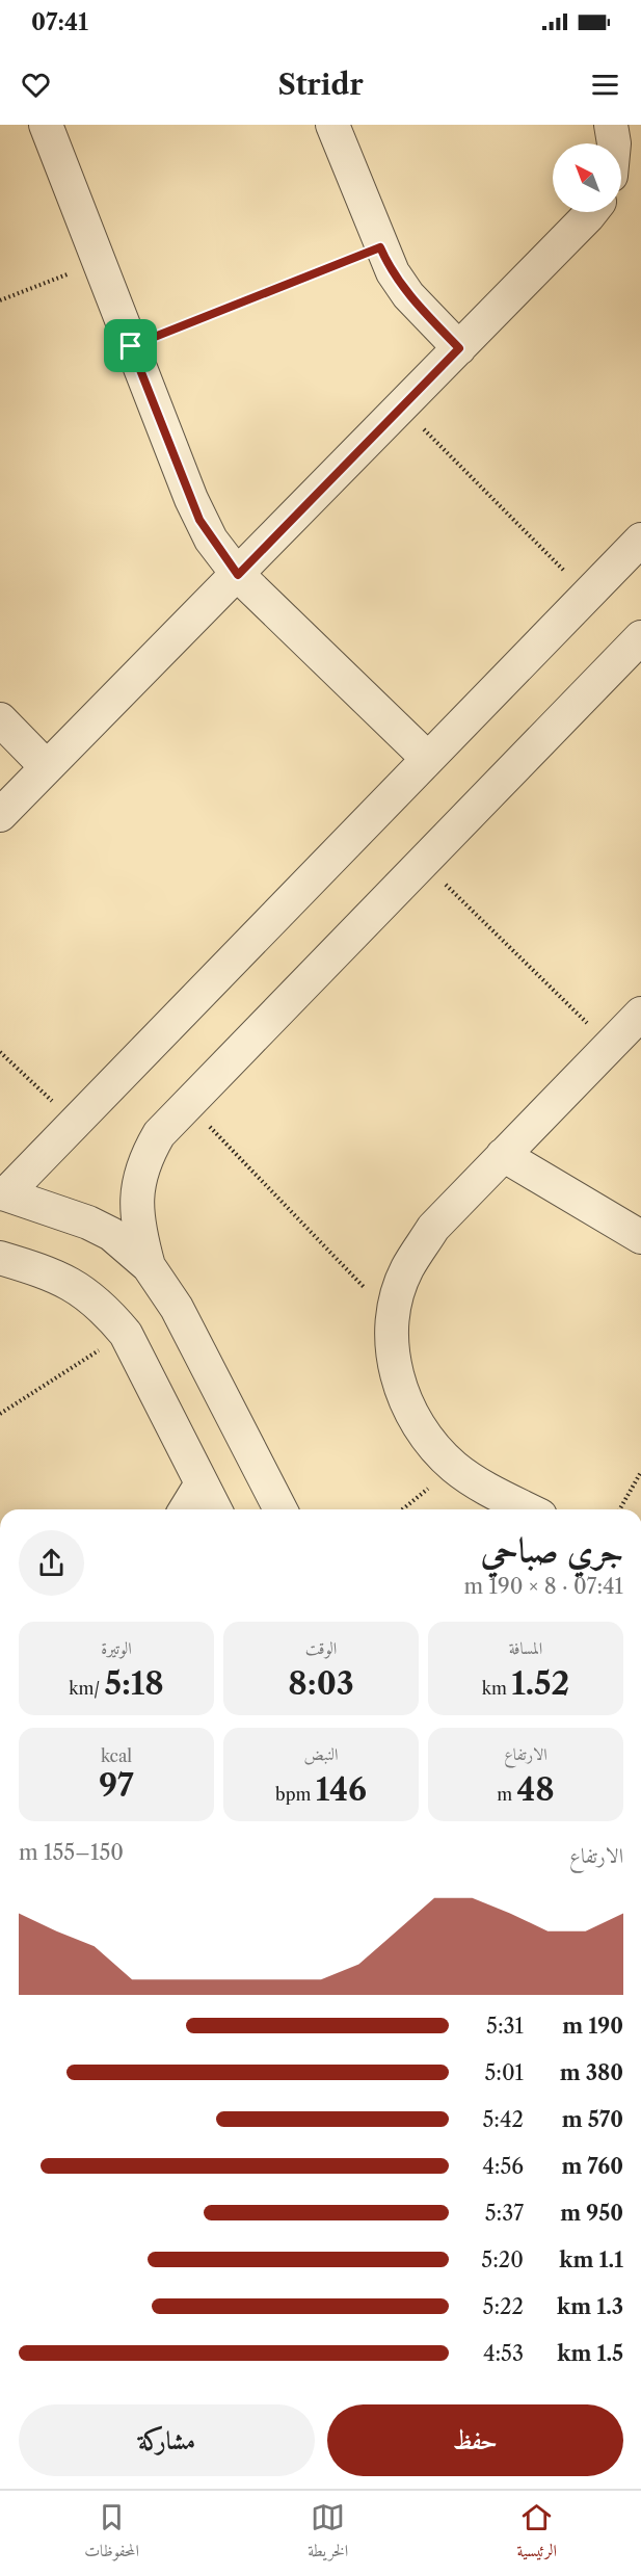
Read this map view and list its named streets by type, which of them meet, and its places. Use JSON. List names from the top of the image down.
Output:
{
  "north": "top left",
  "page": {
    "status": "07:41",
    "header": "Stridr",
    "heading": ["جري صباحي", "07:41 · 8 × 190 m"],
    "stats": [
      ["المسافة", "1.52 km"],
      ["الوقت", "8:03"],
      ["الوتيرة", "5:18 /km"],
      ["الارتفاع", "48 m"],
      ["النبض", "146 bpm"],
      ["kcal", "97"]
    ],
    "chart": ["الارتفاع", "150–155 m"],
    "list": [
      {
        "name": "190 m",
        "note": "5:31"
      },
      {
        "name": "380 m",
        "note": "5:01"
      },
      {
        "name": "570 m",
        "note": "5:42"
      },
      {
        "name": "760 m",
        "note": "4:56"
      },
      {
        "name": "950 m",
        "note": "5:37"
      },
      {
        "name": "1.1 km",
        "note": "5:20"
      },
      {
        "name": "1.3 km",
        "note": "5:22"
      },
      {
        "name": "1.5 km",
        "note": "4:53"
      }
    ],
    "buttons": ["حفظ", "مشاركة"],
    "tabs": ["الرئيسية", "الخريطة", "المحفوظات"]
  }
}
